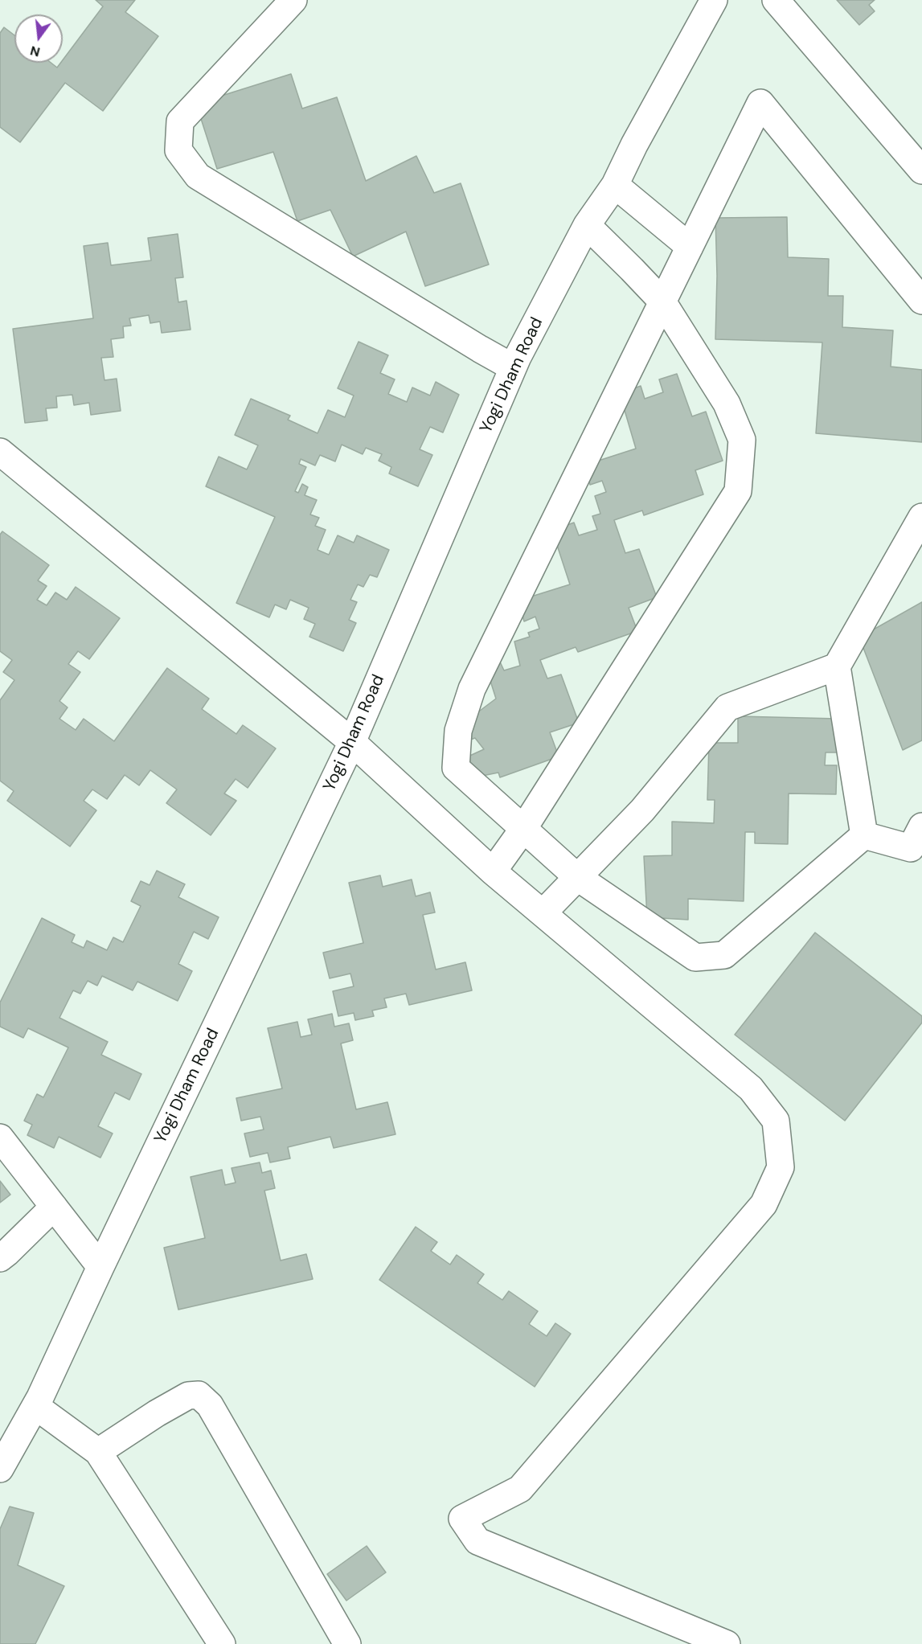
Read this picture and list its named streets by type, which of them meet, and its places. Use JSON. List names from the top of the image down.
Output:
{
  "streets": {
    "street": ["Yogi Dham Road"]
  },
  "north": "bottom"
}
